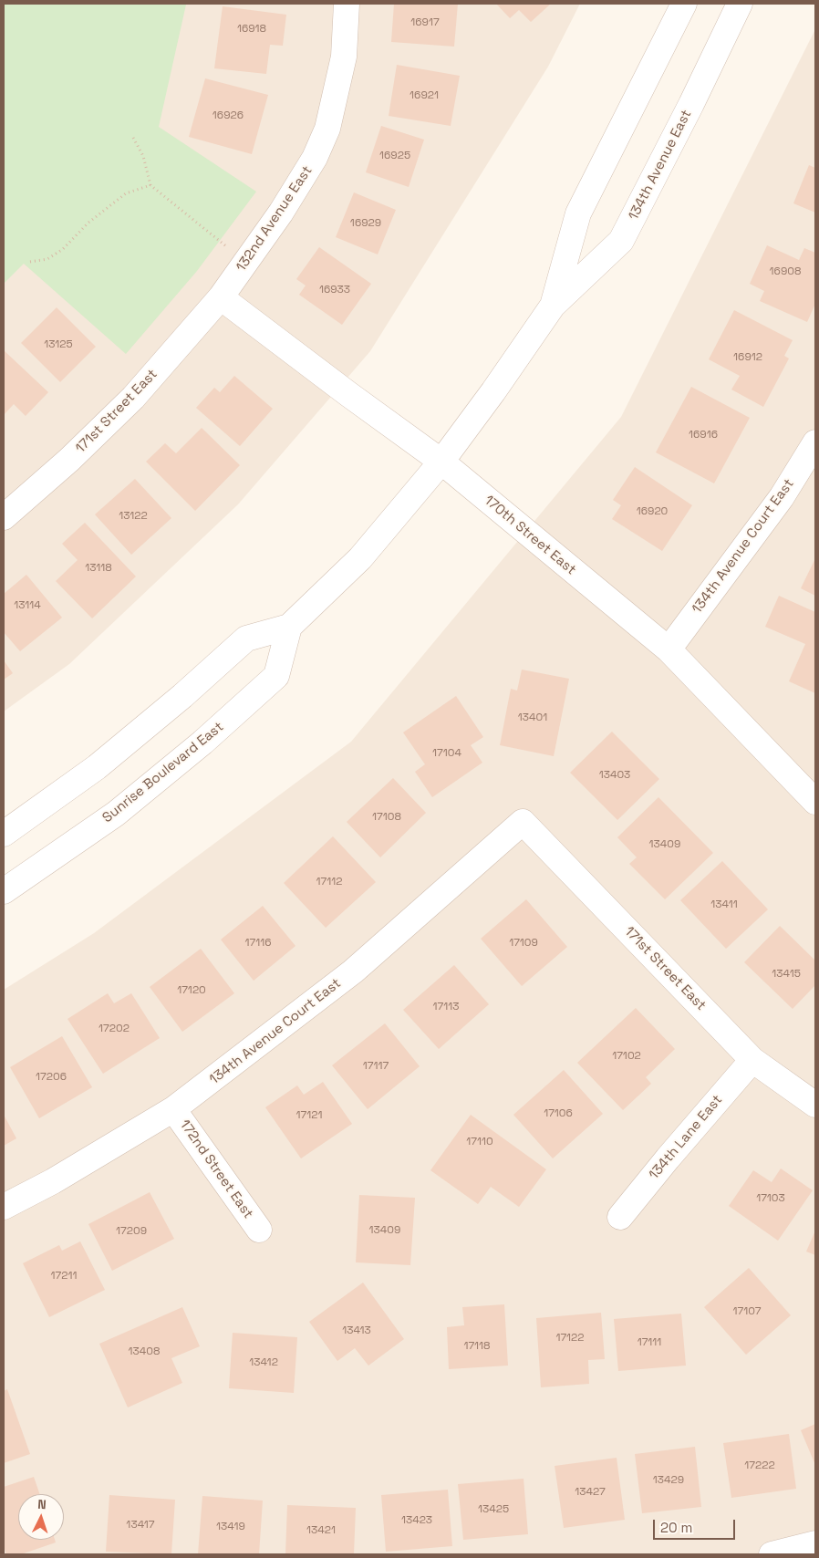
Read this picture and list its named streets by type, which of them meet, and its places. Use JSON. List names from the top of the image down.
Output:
{
  "streets": {
    "street": [
      "134th Avenue East",
      "132nd Avenue East",
      "171st Street East",
      "170th Street East",
      "134th Avenue Court East",
      "Sunrise Boulevard East",
      "134th Lane East",
      "172nd Street East"
    ]
  },
  "crossings": [
    ["134th Avenue East", "170th Street East"],
    ["132nd Avenue East", "171st Street East"],
    ["132nd Avenue East", "170th Street East"],
    ["171st Street East", "170th Street East"],
    ["171st Street East", "134th Avenue Court East"],
    ["171st Street East", "134th Lane East"],
    ["170th Street East", "134th Avenue Court East"],
    ["134th Avenue Court East", "172nd Street East"]
  ],
  "house_numbers": [
    "16917",
    "16918",
    "16921",
    "16926",
    "16925",
    "16929",
    "16908",
    "16933",
    "13125",
    "16912",
    "16916",
    "16920",
    "13122",
    "13118",
    "13114",
    "13401",
    "17104",
    "13403",
    "17108",
    "13409",
    "17112",
    "13411",
    "17116",
    "17109",
    "13415",
    "17120",
    "17113",
    "17202",
    "17102",
    "17117",
    "17206",
    "17106",
    "17121",
    "17110",
    "17103",
    "13409",
    "17209",
    "17211",
    "17107",
    "13413",
    "17122",
    "17111",
    "17118",
    "13408",
    "13412",
    "17222",
    "13429",
    "13427",
    "13425",
    "13423",
    "13417",
    "13419",
    "13421"
  ],
  "scale_bar": "20 m",
  "north": "top"
}
